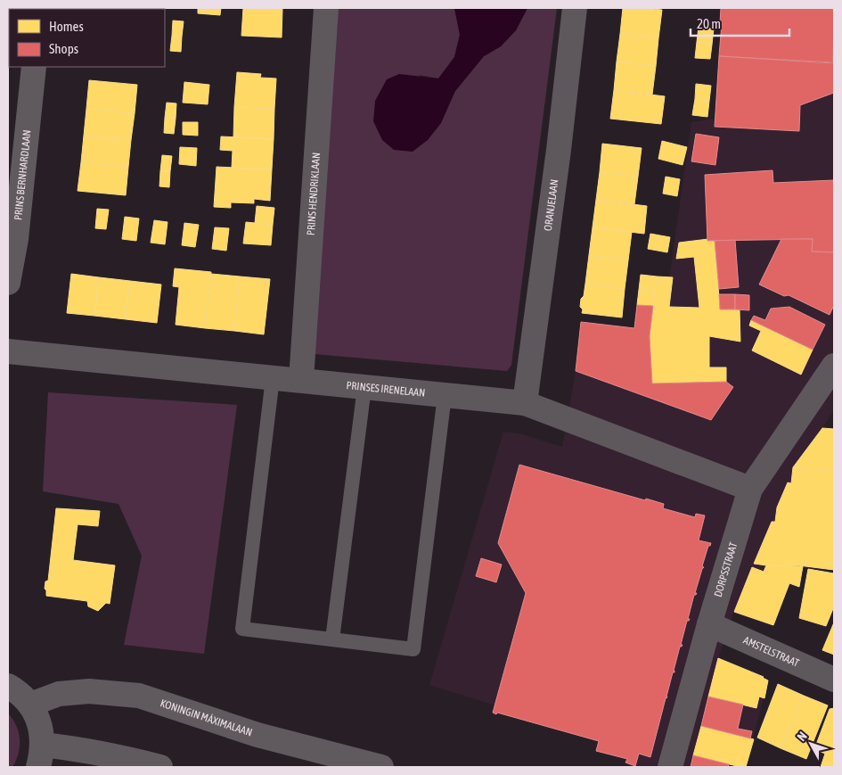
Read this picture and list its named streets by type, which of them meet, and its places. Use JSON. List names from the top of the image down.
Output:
{
  "streets": {
    "street": [
      "PRINS BERNHARDLAAN",
      "PRINS HENDRIKLAAN",
      "ORANJELAAN",
      "PRINSES IRENELAAN",
      "DORPSSTRAAT",
      "AMSTELSTRAAT",
      "KONINGIN MÁXIMALAAN"
    ]
  },
  "crossings": [
    ["PRINS HENDRIKLAAN", "PRINSES IRENELAAN"],
    ["ORANJELAAN", "PRINSES IRENELAAN"],
    ["PRINSES IRENELAAN", "DORPSSTRAAT"],
    ["DORPSSTRAAT", "AMSTELSTRAAT"]
  ],
  "legend": ["Homes", "Shops"],
  "scale_bar": "20 m",
  "north": "top left"
}
